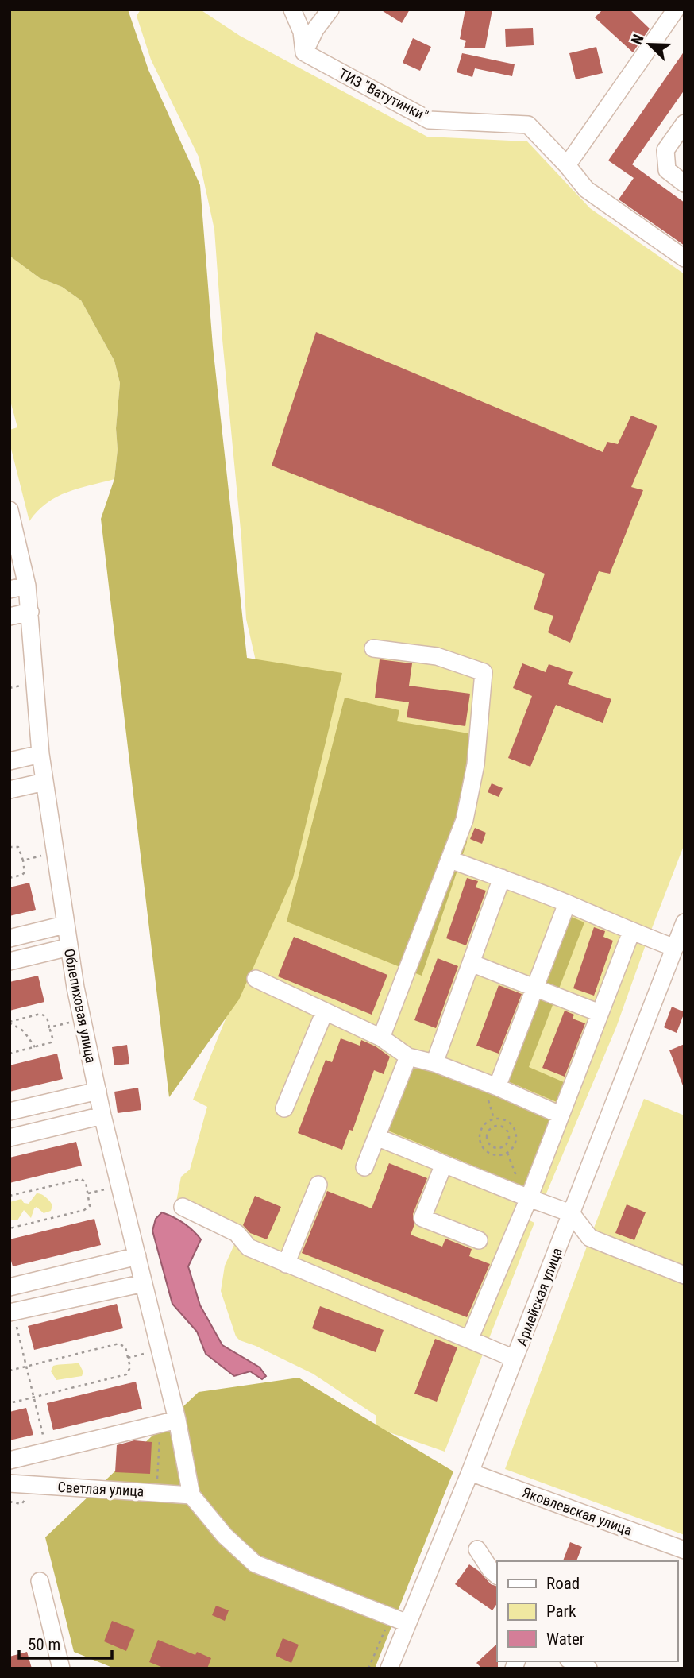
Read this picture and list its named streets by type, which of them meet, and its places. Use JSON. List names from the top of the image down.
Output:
{
  "streets": {
    "street": [
      "ТИЗ \"Ватутинки\"",
      "Облепиховая улица",
      "Армейская улица",
      "Светлая улица",
      "Яковлевская улица"
    ]
  },
  "crossings": [
    ["Облепиховая улица", "Светлая улица"],
    ["Армейская улица", "Яковлевская улица"]
  ],
  "legend": ["Road", "Park", "Water"],
  "scale_bar": "50 m",
  "north": "top left"
}
